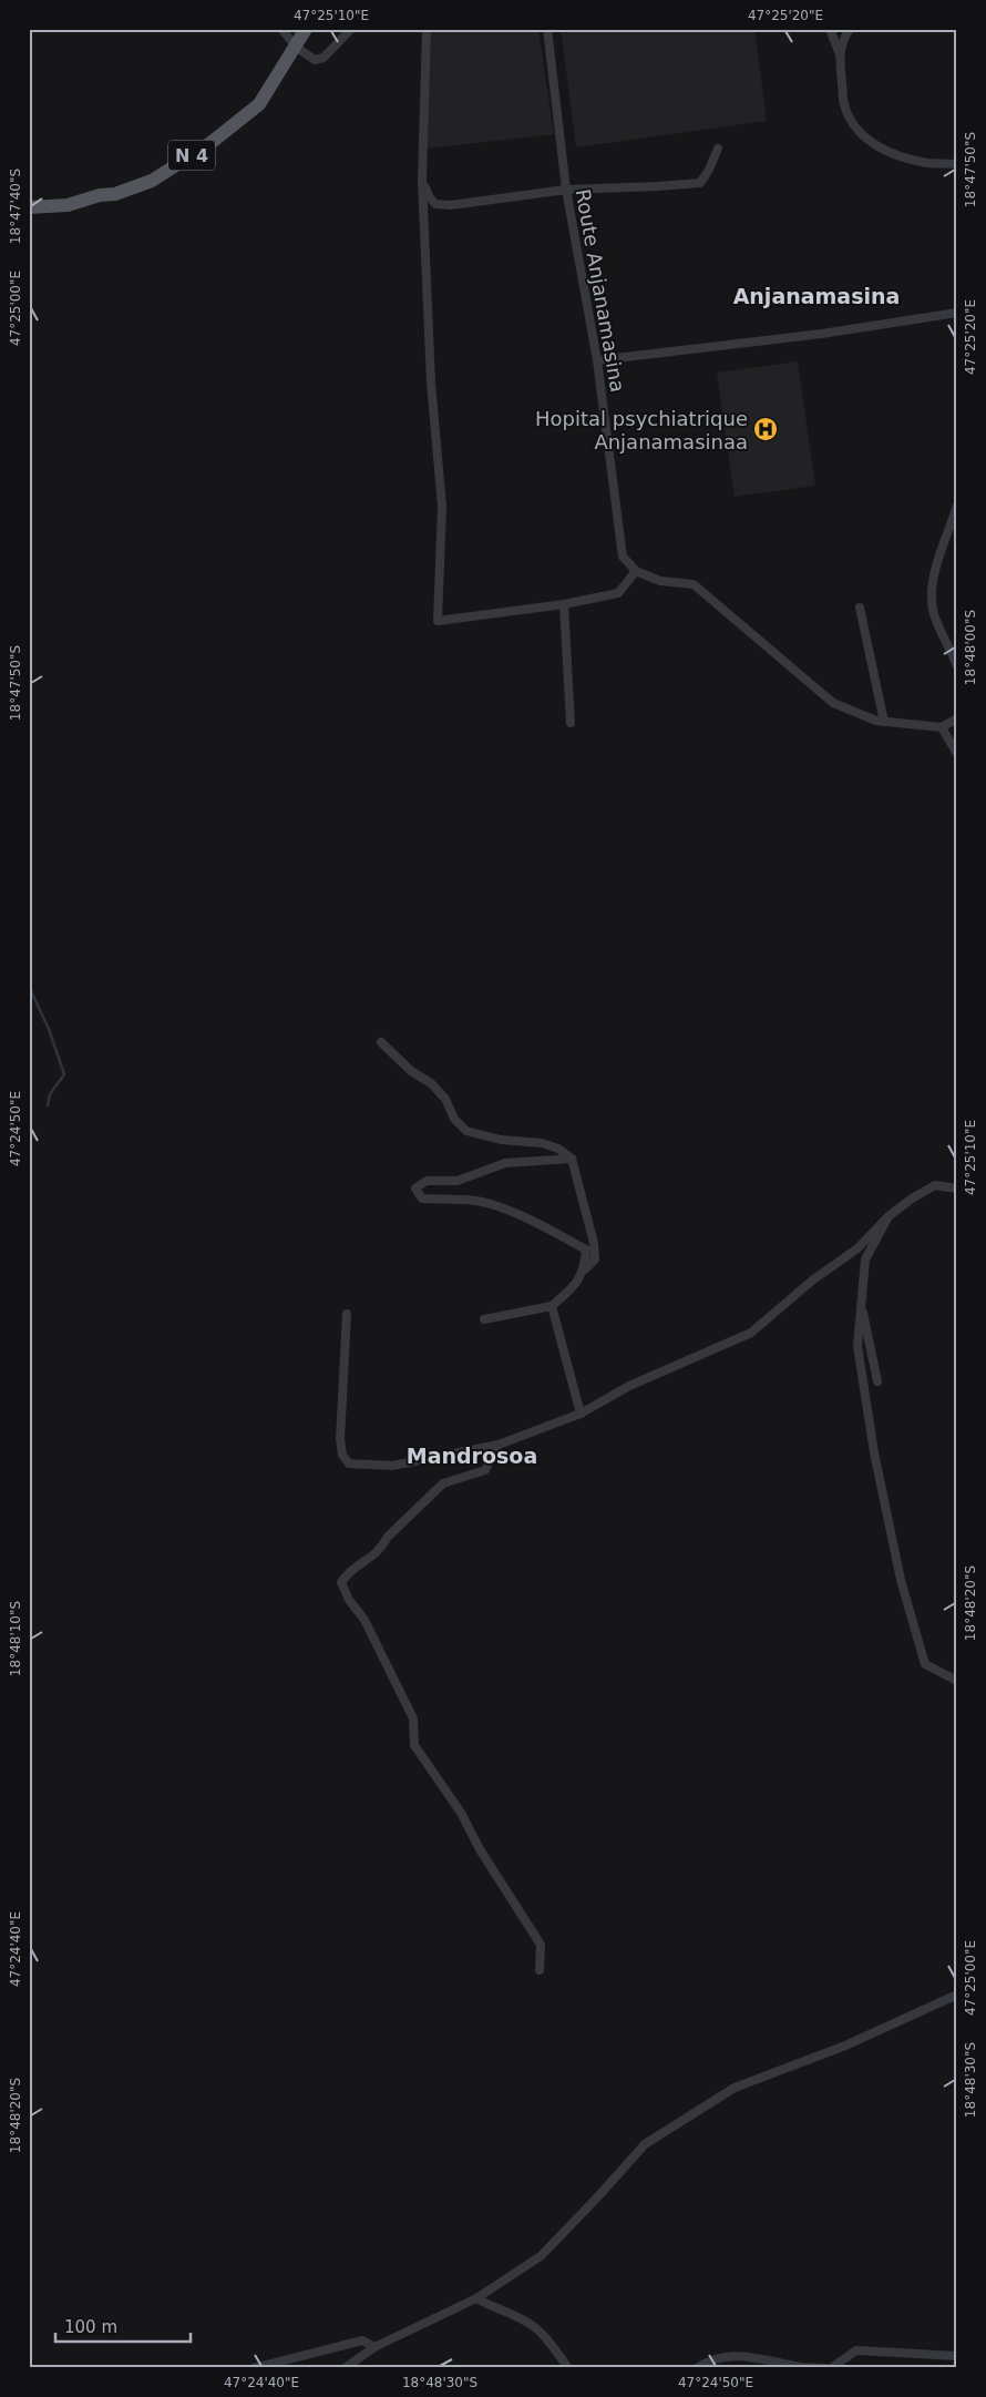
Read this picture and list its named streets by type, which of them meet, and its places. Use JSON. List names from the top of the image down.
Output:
{
  "streets": {
    "main road": ["N 4"],
    "street": ["Route Anjanamasina"]
  },
  "districts": ["Anjanamasina", "Mandrosoa"],
  "places": {
    "hospital": ["Hopital psychiatrique Anjanamasinaa"]
  },
  "scale_bar": "100 m",
  "coordinates": [
    "47°25'10\"E",
    "47°25'20\"E",
    "18°47'50\"S",
    "18°47'40\"S",
    "47°25'00\"E",
    "18°48'00\"S",
    "47°24'50\"E",
    "18°48'20\"S",
    "18°48'10\"S",
    "47°24'40\"E",
    "18°48'30\"S"
  ]
}
